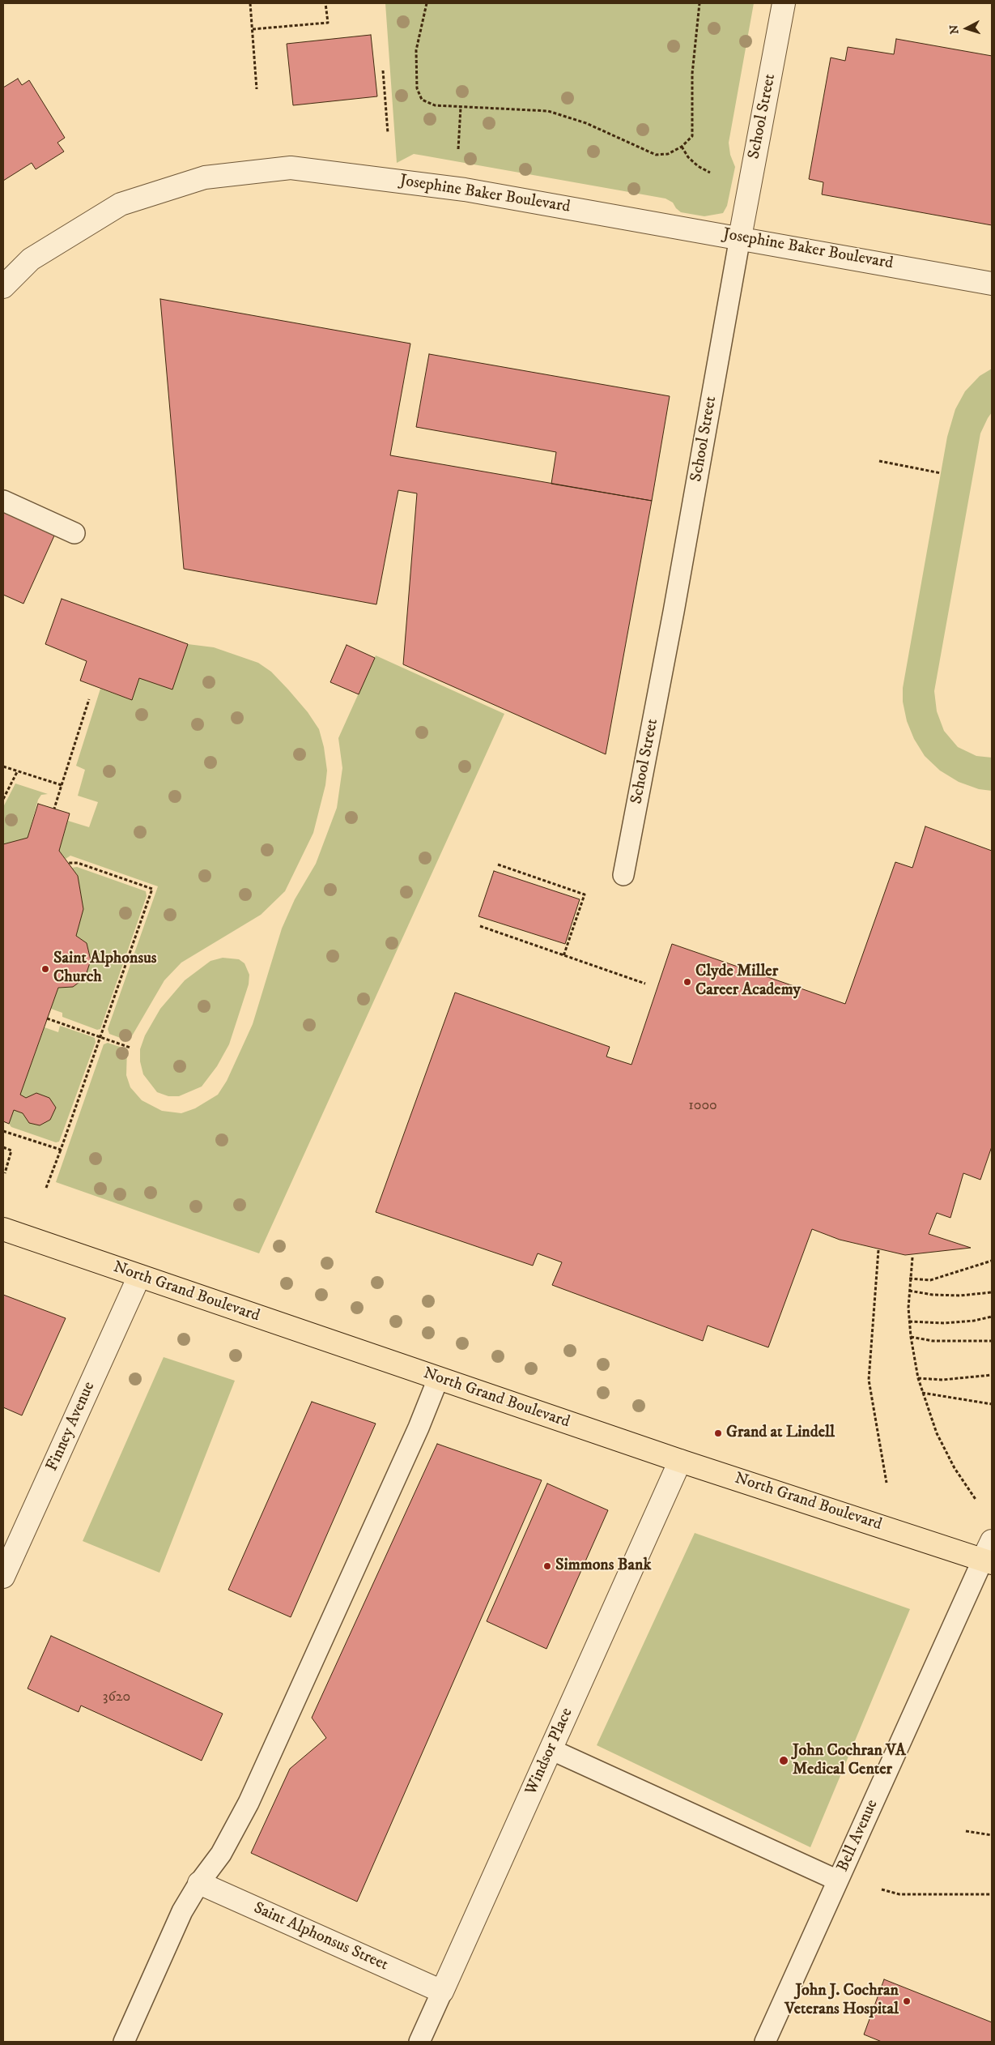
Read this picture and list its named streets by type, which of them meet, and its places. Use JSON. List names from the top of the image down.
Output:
{
  "streets": {
    "main road": ["North Grand Boulevard"],
    "street": [
      "School Street",
      "Josephine Baker Boulevard",
      "Finney Avenue",
      "Windsor Place",
      "Saint Alphonsus Street"
    ],
    "lane": ["Bell Avenue"]
  },
  "crossings": [
    ["School Street", "Josephine Baker Boulevard"],
    ["North Grand Boulevard", "Finney Avenue"],
    ["North Grand Boulevard", "Windsor Place"],
    ["North Grand Boulevard", "Bell Avenue"],
    ["Windsor Place", "Saint Alphonsus Street"]
  ],
  "places": [
    "Saint Alphonsus Church",
    "Clyde Miller Career Academy",
    "Grand at Lindell",
    "Simmons Bank",
    "John Cochran VA Medical Center",
    "John J. Cochran Veterans Hospital"
  ],
  "house_numbers": ["1000", "3620"],
  "north": "left"
}
